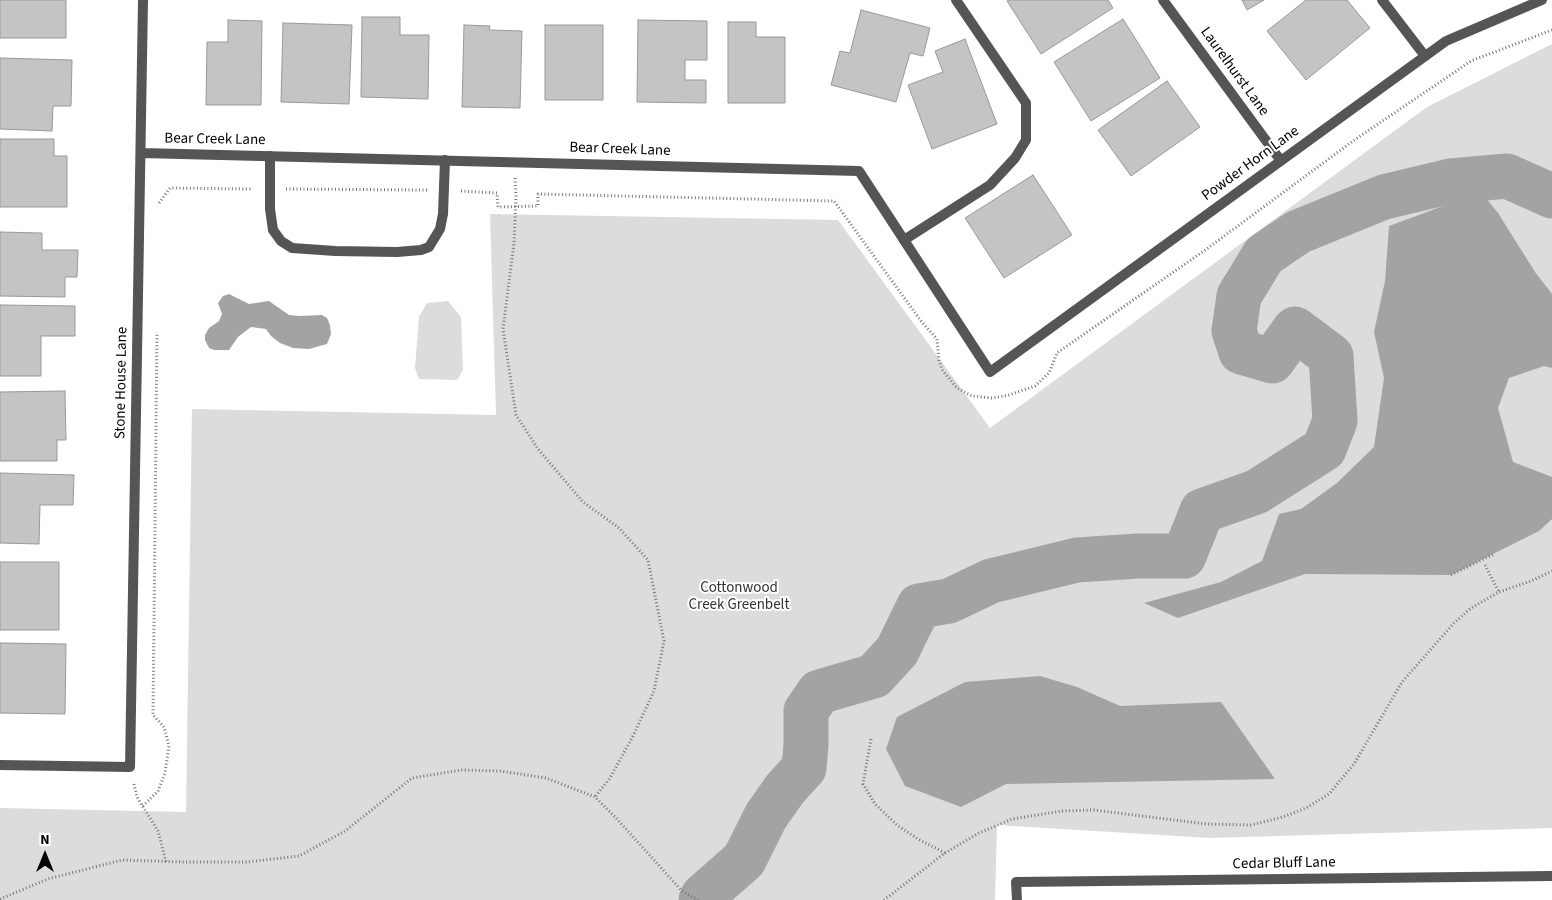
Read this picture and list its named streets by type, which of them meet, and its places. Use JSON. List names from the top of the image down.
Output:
{
  "streets": {
    "street": [
      "Laurelhurst Lane",
      "Bear Creek Lane",
      "Powder Horn Lane",
      "Stone House Lane",
      "Cedar Bluff Lane"
    ]
  },
  "crossings": [
    ["Laurelhurst Lane", "Powder Horn Lane"],
    ["Bear Creek Lane", "Powder Horn Lane"],
    ["Bear Creek Lane", "Stone House Lane"]
  ],
  "parks": ["Cottonwood Creek Greenbelt"],
  "north": "top"
}
